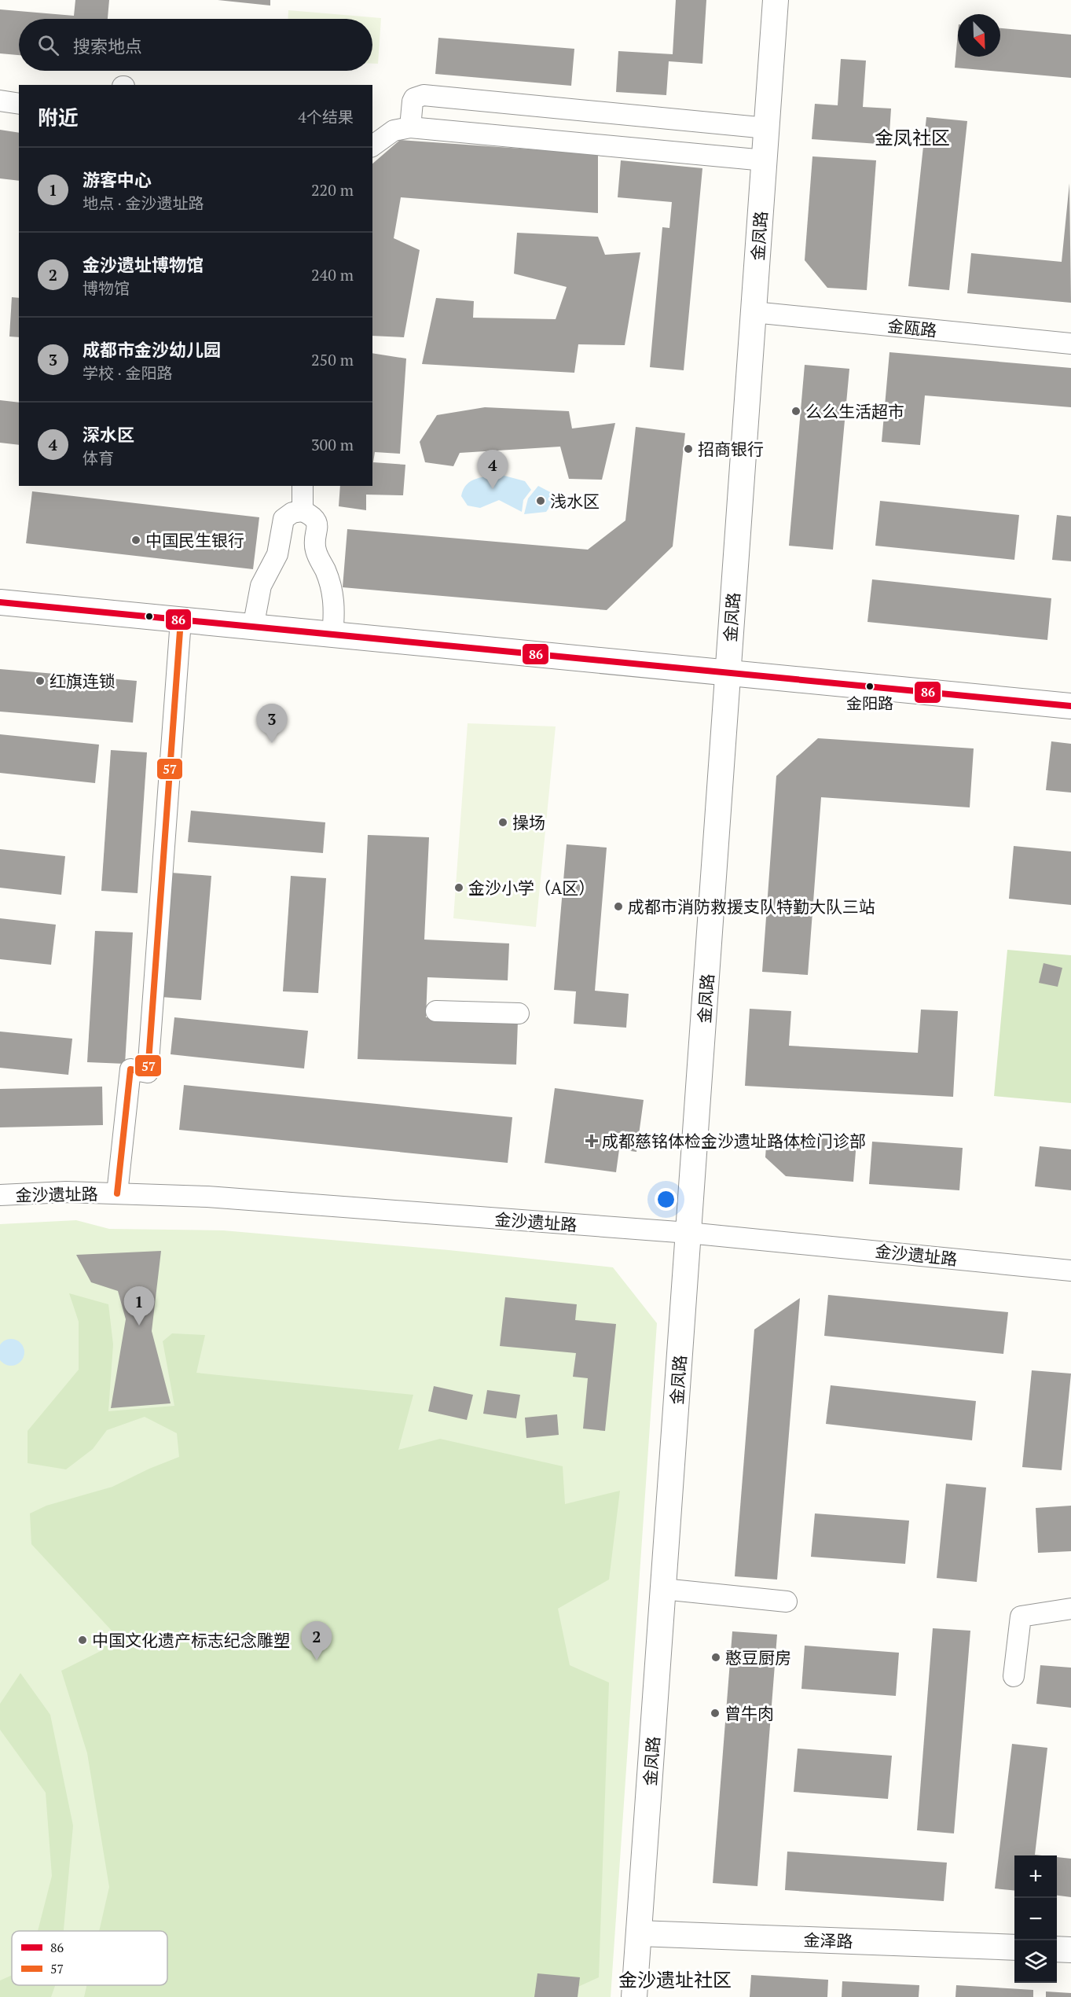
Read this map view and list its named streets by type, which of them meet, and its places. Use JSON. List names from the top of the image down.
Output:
{
  "streets": {
    "street": [
      "金凤路",
      "金瓯路",
      "金沙遗址路",
      "金泽路"
    ]
  },
  "crossings": [
    ["金凤路", "金瓯路"],
    ["金凤路", "金沙遗址路"],
    ["金凤路", "金泽路"]
  ],
  "districts": ["金凤社区", "金沙遗址社区"],
  "places": {
    "other": [
      "么么生活超市",
      "招商银行",
      "浅水区",
      "中国民生银行",
      "红旗连锁",
      "金阳路",
      "操场",
      "金沙小学（A区）",
      "成都市消防救援支队特勤大队三站",
      "中国文化遗产标志纪念雕塑",
      "憨豆厨房",
      "曾牛肉"
    ],
    "health": ["成都慈铭体检金沙遗址路体检门诊部"]
  },
  "lines": ["transit line 86", "transit line 57"],
  "legend": ["86", "57"],
  "north": "bottom right",
  "page": {
    "search": "搜索地点",
    "heading": ["附近", "4个结果"],
    "list": [
      {
        "mark": "1",
        "name": "游客中心",
        "note": "地点 · 金沙遗址路",
        "value": "220 m"
      },
      {
        "mark": "2",
        "name": "金沙遗址博物馆",
        "note": "博物馆",
        "value": "240 m"
      },
      {
        "mark": "3",
        "name": "成都市金沙幼儿园",
        "note": "学校 · 金阳路",
        "value": "250 m"
      },
      {
        "mark": "4",
        "name": "深水区",
        "note": "体育",
        "value": "300 m"
      }
    ],
    "pins": [
      "4",
      "3",
      "1",
      "2"
    ],
    "map_buttons": ["+", "−"]
  }
}
